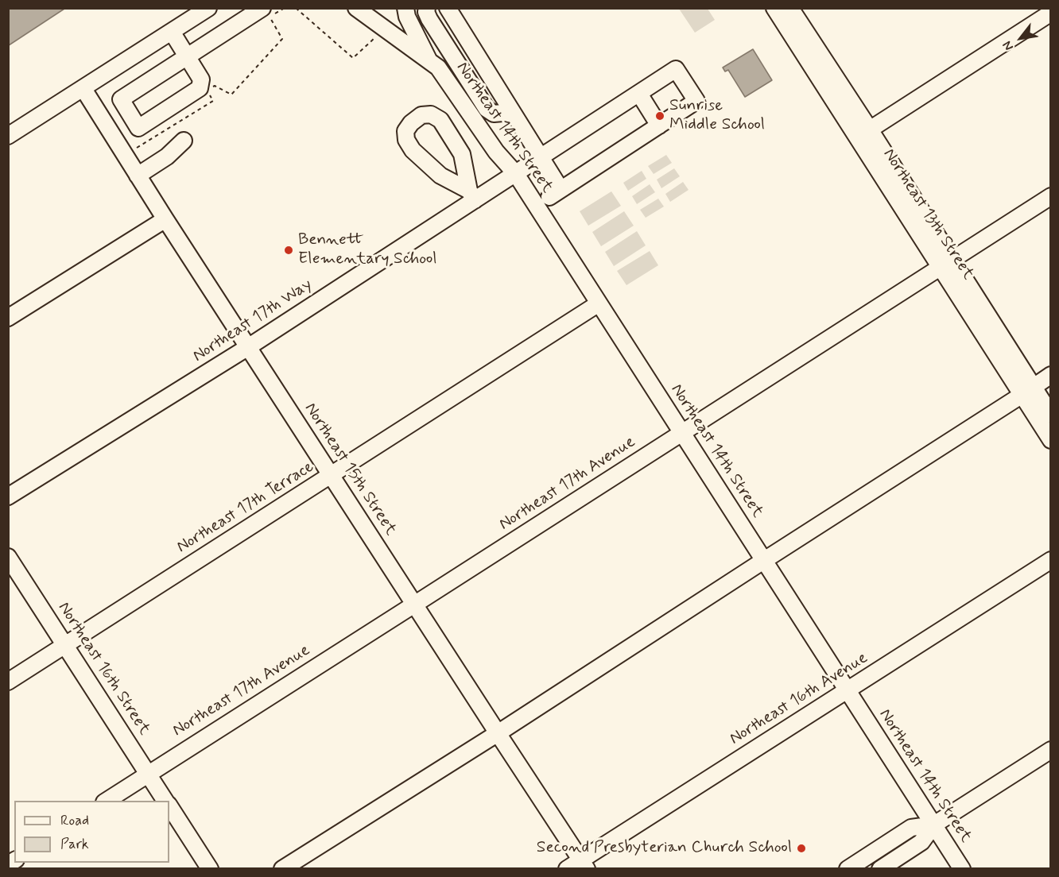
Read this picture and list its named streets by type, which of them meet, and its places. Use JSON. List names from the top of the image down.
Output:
{
  "streets": {
    "street": [
      "Northeast 14th Street",
      "Northeast 13th Street",
      "Northeast 17th Way",
      "Northeast 15th Street",
      "Northeast 17th Avenue",
      "Northeast 17th Terrace",
      "Northeast 16th Street",
      "Northeast 16th Avenue"
    ]
  },
  "crossings": [
    ["Northeast 14th Street", "Northeast 17th Way"],
    ["Northeast 14th Street", "Northeast 17th Avenue"],
    ["Northeast 14th Street", "Northeast 17th Terrace"],
    ["Northeast 14th Street", "Northeast 16th Avenue"],
    ["Northeast 13th Street", "Northeast 17th Avenue"],
    ["Northeast 17th Way", "Northeast 15th Street"],
    ["Northeast 15th Street", "Northeast 17th Avenue"],
    ["Northeast 15th Street", "Northeast 17th Terrace"],
    ["Northeast 15th Street", "Northeast 16th Avenue"],
    ["Northeast 17th Avenue", "Northeast 16th Street"],
    ["Northeast 17th Terrace", "Northeast 16th Street"]
  ],
  "places": ["Sunrise Middle School", "Bennett Elementary School", "Second Presbyterian Church School"],
  "legend": ["Road", "Park"],
  "north": "bottom left"
}
